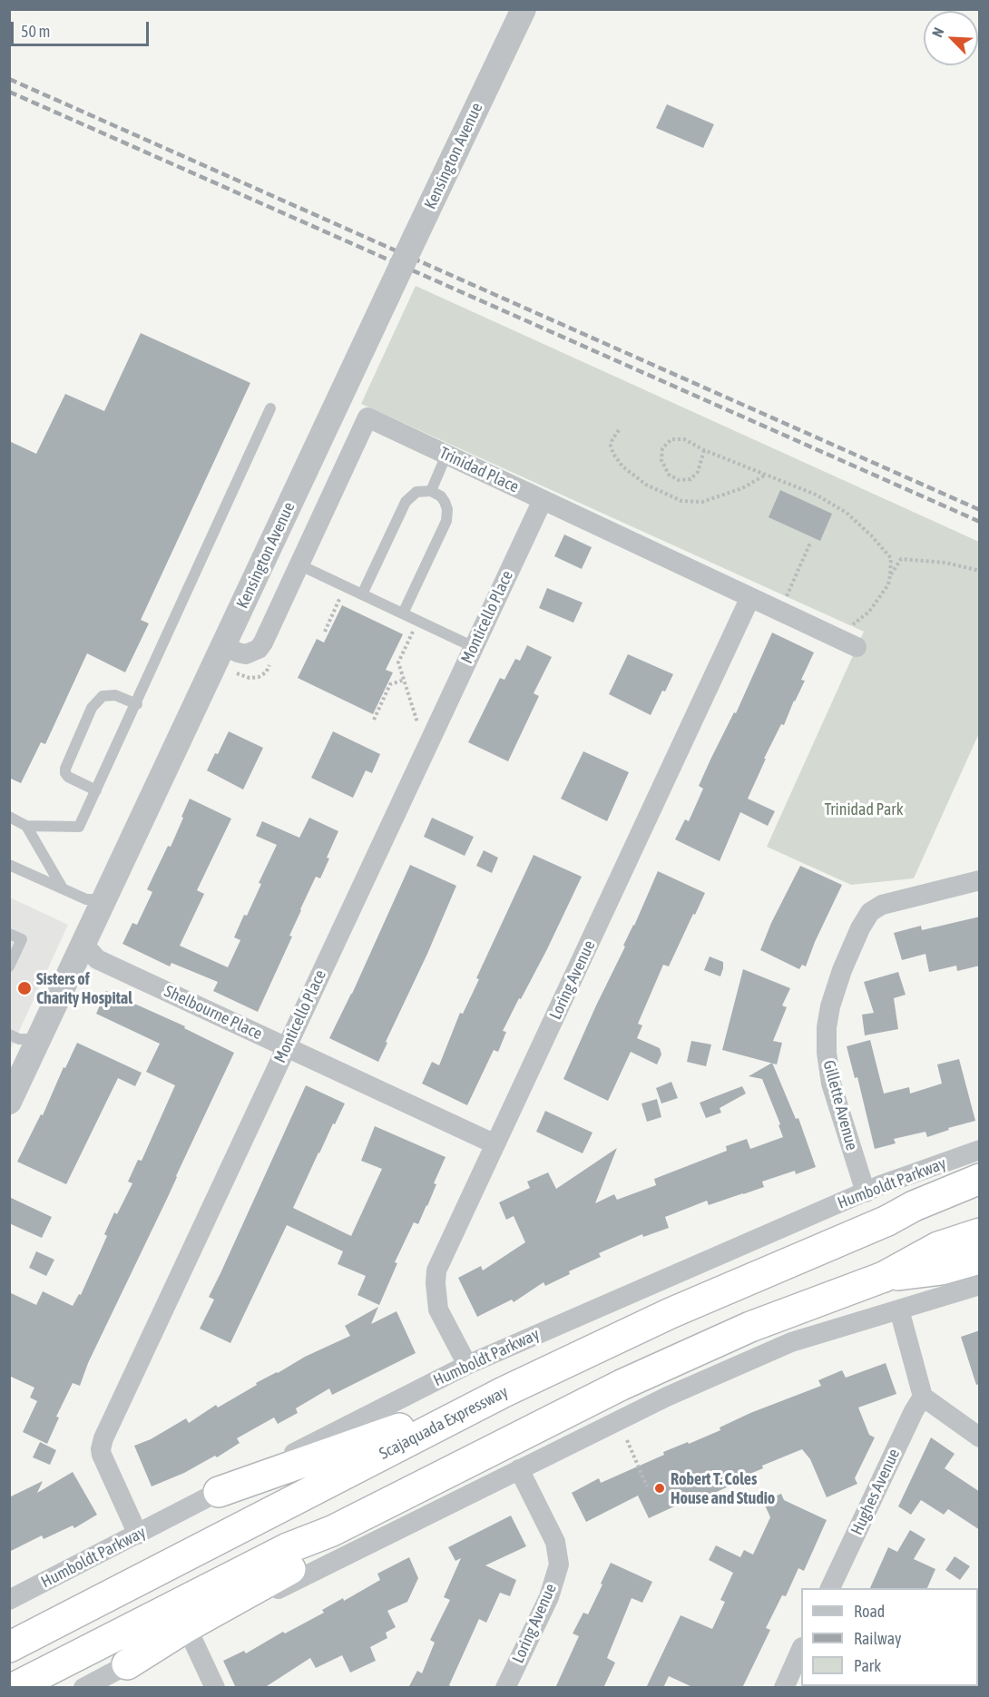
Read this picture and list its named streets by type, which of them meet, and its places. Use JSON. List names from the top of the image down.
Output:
{
  "streets": {
    "highway": ["Scajaquada Expressway"],
    "street": [
      "Kensington Avenue",
      "Trinidad Place",
      "Monticello Place",
      "Loring Avenue",
      "Shelbourne Place",
      "Gillette Avenue",
      "Humboldt Parkway",
      "Hughes Avenue"
    ]
  },
  "crossings": [
    ["Kensington Avenue", "Trinidad Place"],
    ["Kensington Avenue", "Shelbourne Place"],
    ["Trinidad Place", "Monticello Place"],
    ["Trinidad Place", "Loring Avenue"],
    ["Monticello Place", "Shelbourne Place"],
    ["Monticello Place", "Humboldt Parkway"],
    ["Loring Avenue", "Shelbourne Place"],
    ["Loring Avenue", "Humboldt Parkway"],
    ["Gillette Avenue", "Humboldt Parkway"]
  ],
  "parks": ["Trinidad Park"],
  "places": ["Sisters of Charity Hospital", "Robert T. Coles House and Studio"],
  "legend": ["Road", "Railway", "Park"],
  "scale_bar": "50 m",
  "north": "top left"
}
